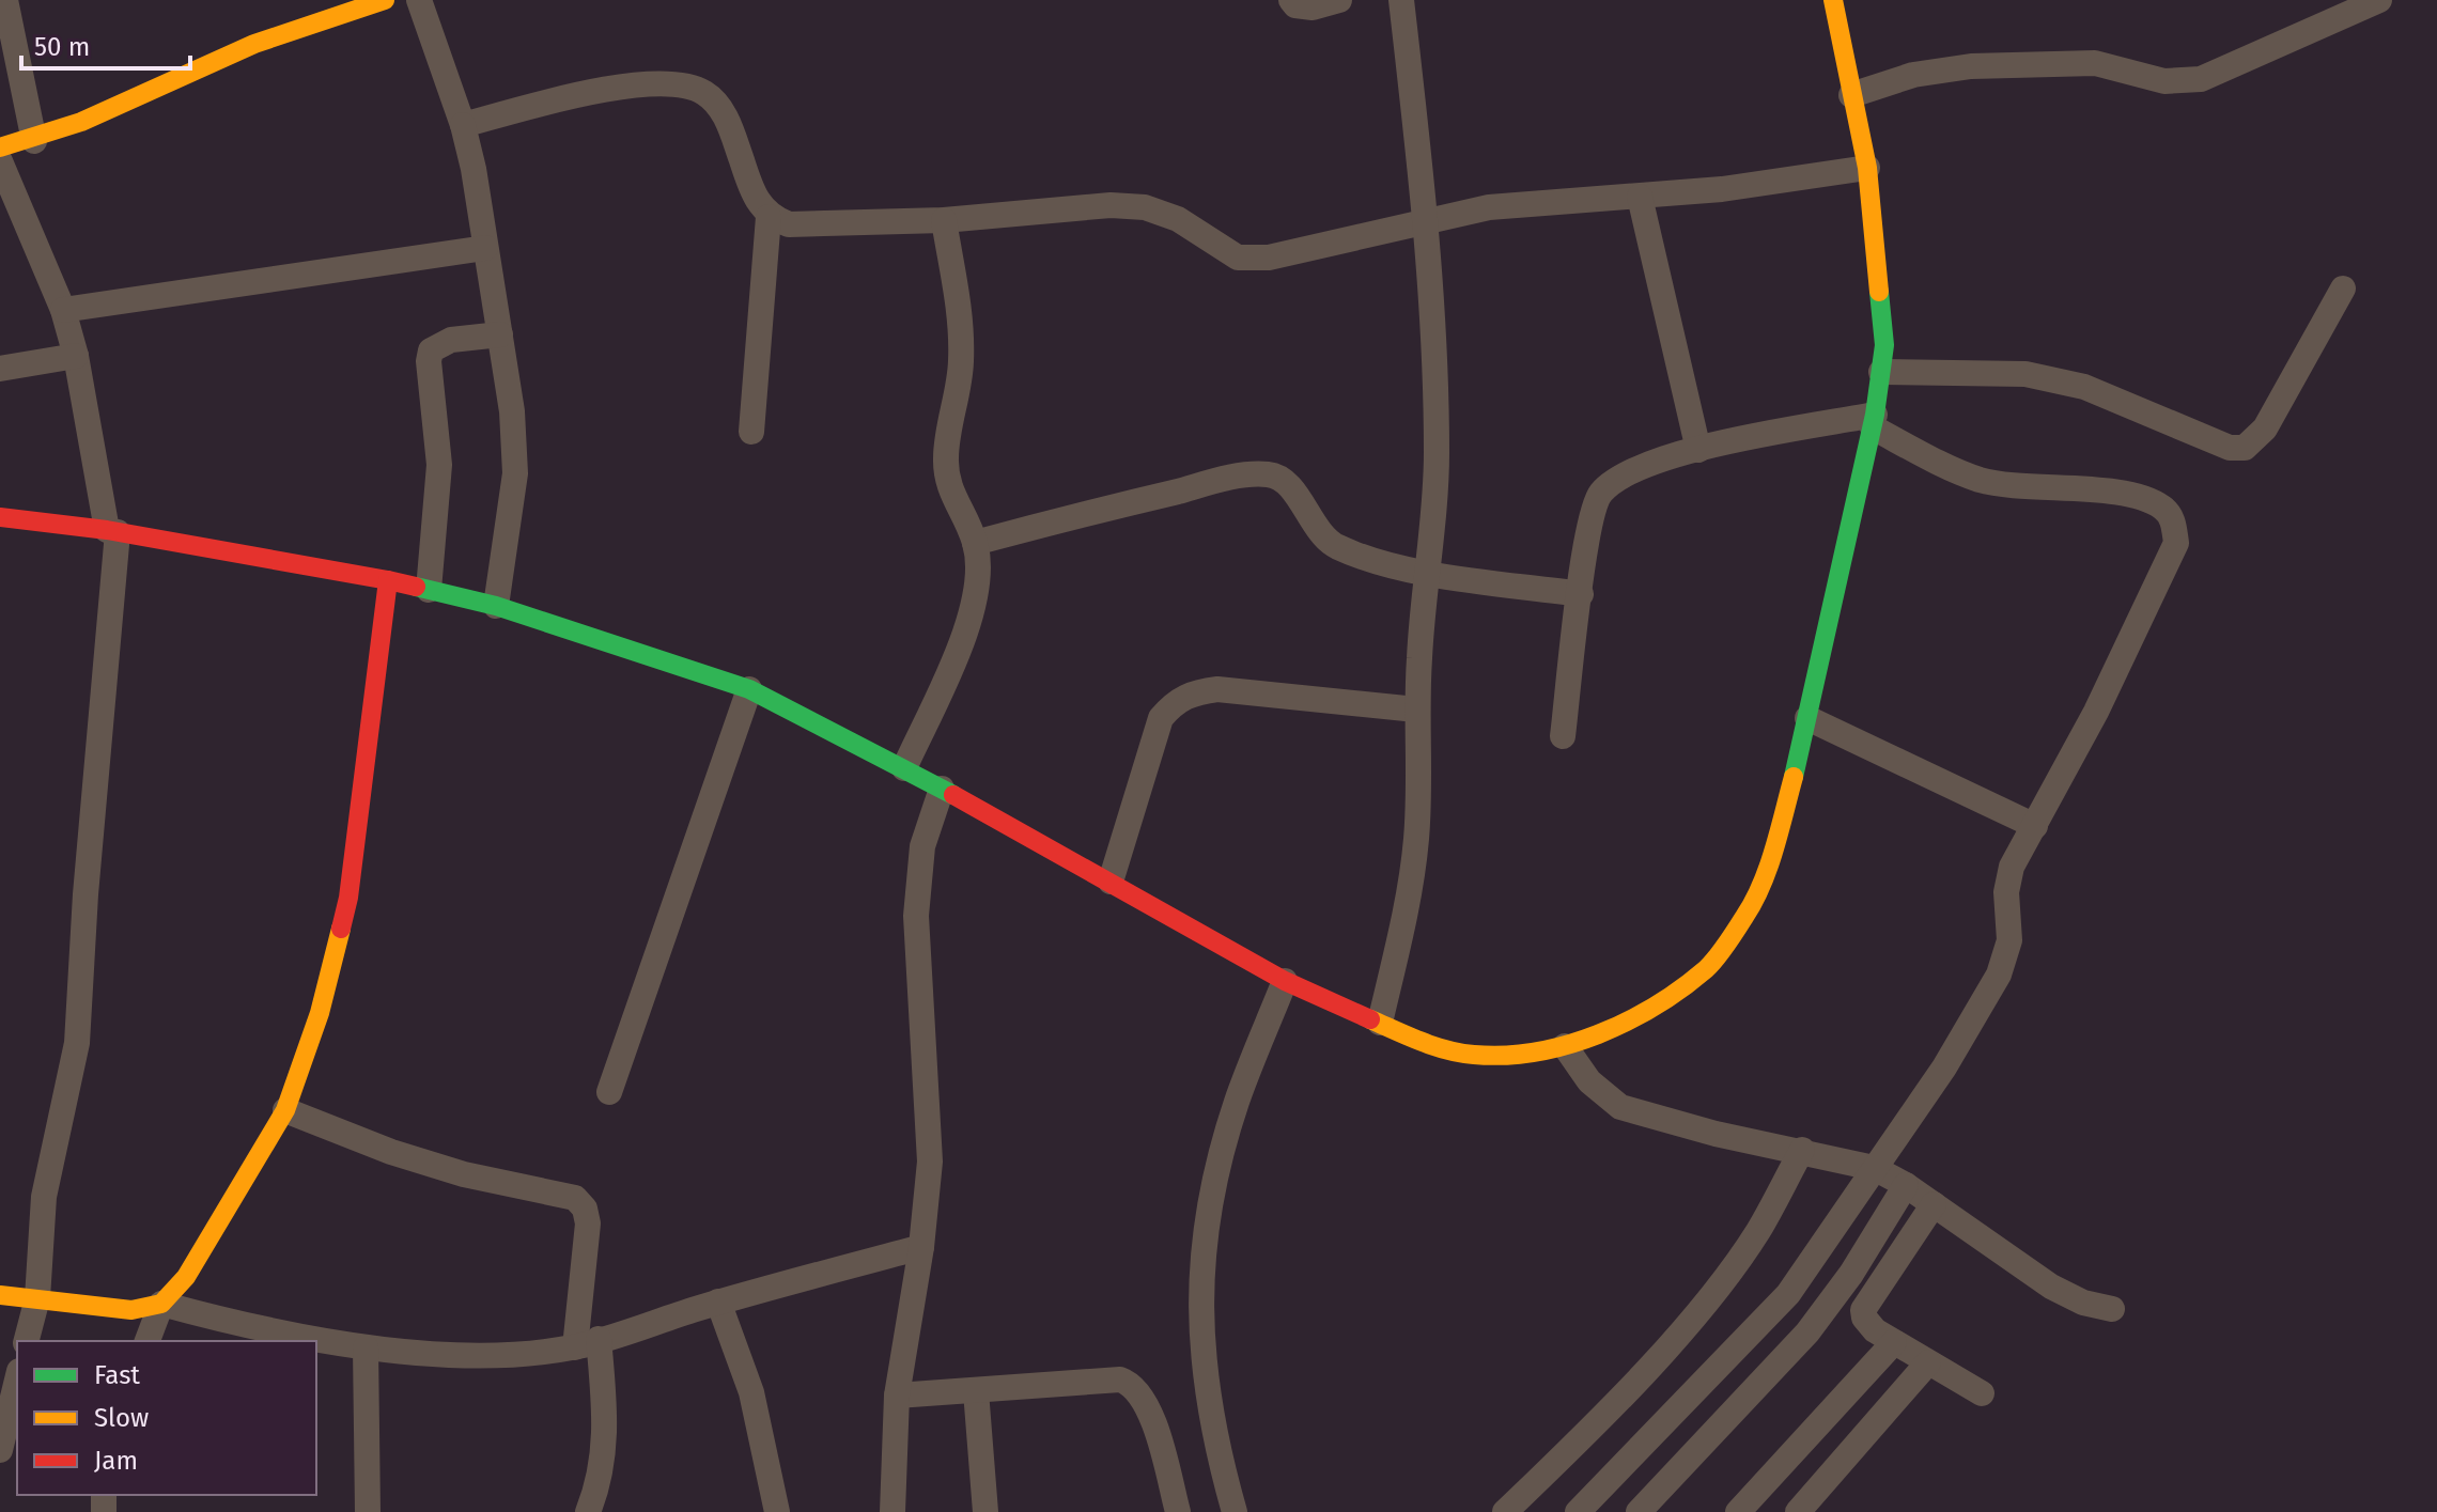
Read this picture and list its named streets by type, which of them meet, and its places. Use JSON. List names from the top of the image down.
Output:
{
  "legend": ["Fast", "Slow", "Jam"],
  "scale_bar": "50 m"
}
